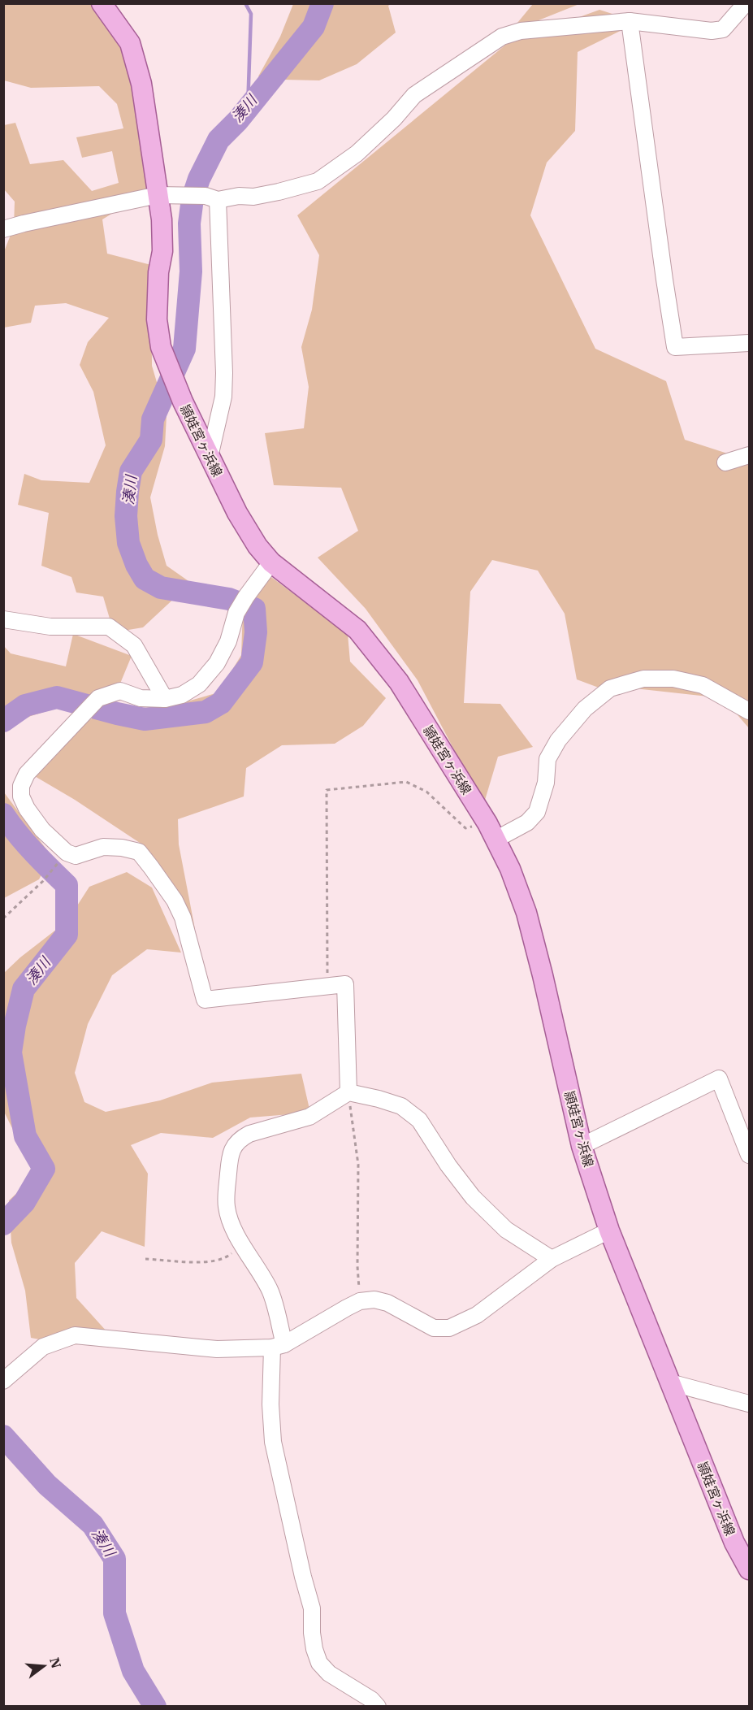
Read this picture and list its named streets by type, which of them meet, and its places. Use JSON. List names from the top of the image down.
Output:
{
  "streets": {
    "main road": ["頴娃宮ヶ浜線"]
  },
  "water": ["湊川"],
  "north": "right"
}
